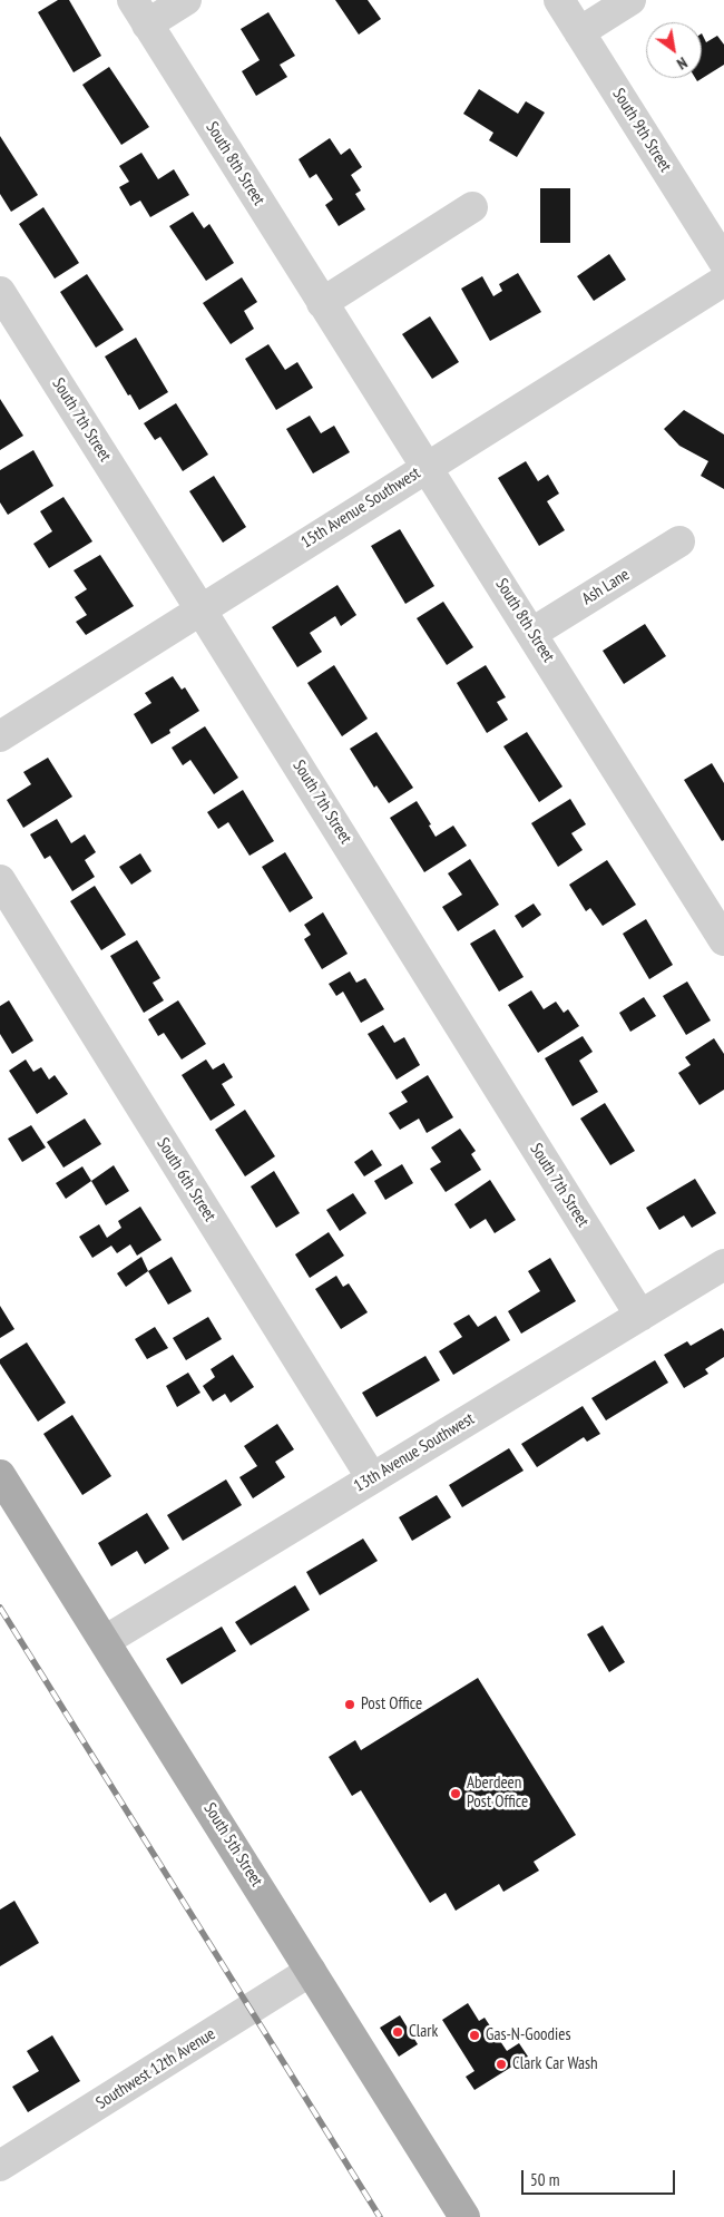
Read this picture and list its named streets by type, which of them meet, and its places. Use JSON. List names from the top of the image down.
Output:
{
  "streets": {
    "main road": ["South 5th Street"],
    "street": [
      "South 9th Street",
      "South 8th Street",
      "South 7th Street",
      "15th Avenue Southwest",
      "Ash Lane",
      "South 6th Street",
      "13th Avenue Southwest",
      "Southwest 12th Avenue"
    ]
  },
  "crossings": [
    ["South 8th Street", "15th Avenue Southwest"],
    ["South 8th Street", "Ash Lane"],
    ["South 7th Street", "15th Avenue Southwest"],
    ["South 7th Street", "13th Avenue Southwest"],
    ["South 6th Street", "13th Avenue Southwest"],
    ["13th Avenue Southwest", "South 5th Street"],
    ["South 5th Street", "Southwest 12th Avenue"]
  ],
  "places": [
    "Post Office",
    "Aberdeen Post Office",
    "Clark",
    "Gas-N-Goodies",
    "Clark Car Wash"
  ],
  "scale_bar": "50 m",
  "north": "bottom right"
}
